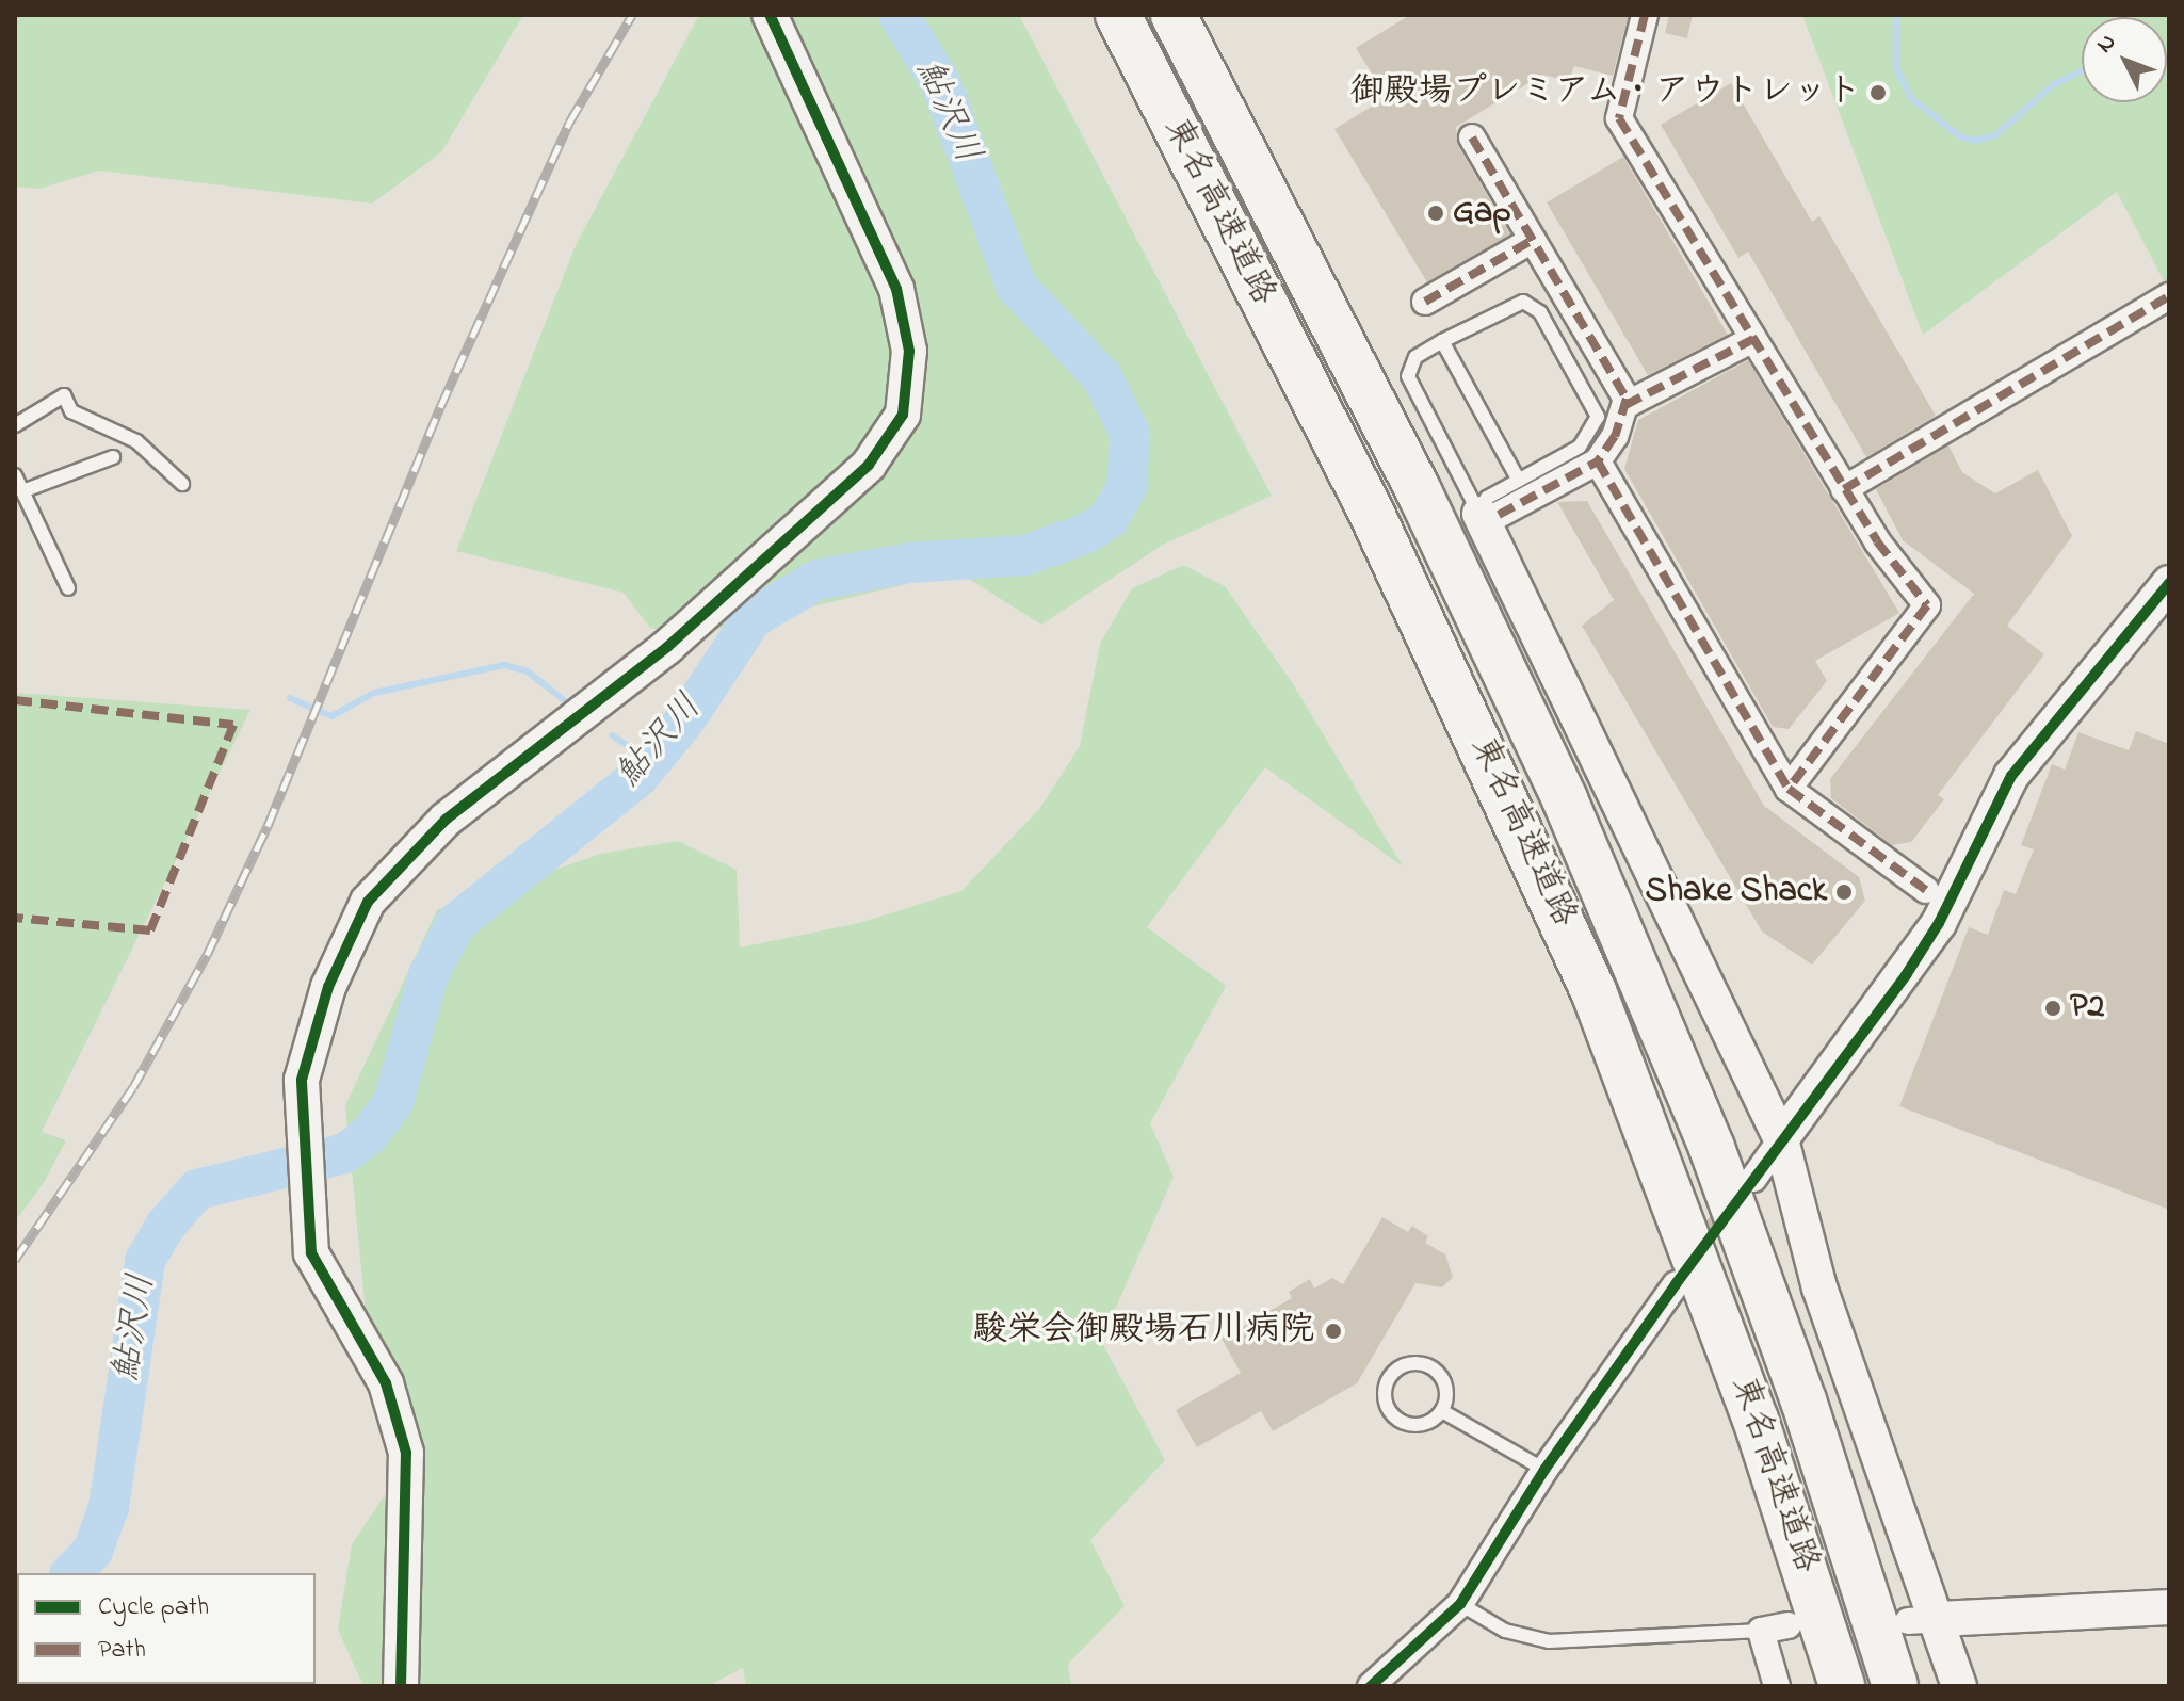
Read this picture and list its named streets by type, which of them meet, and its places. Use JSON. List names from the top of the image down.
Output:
{
  "streets": {
    "highway": ["東名高速道路"]
  },
  "water": ["鮎沢川"],
  "places": [
    "御殿場プレミアム・アウトレット",
    "Gap",
    "Shake Shack",
    "P2",
    "駿栄会御殿場石川病院"
  ],
  "legend": ["Cycle path", "Path"],
  "north": "top left"
}
